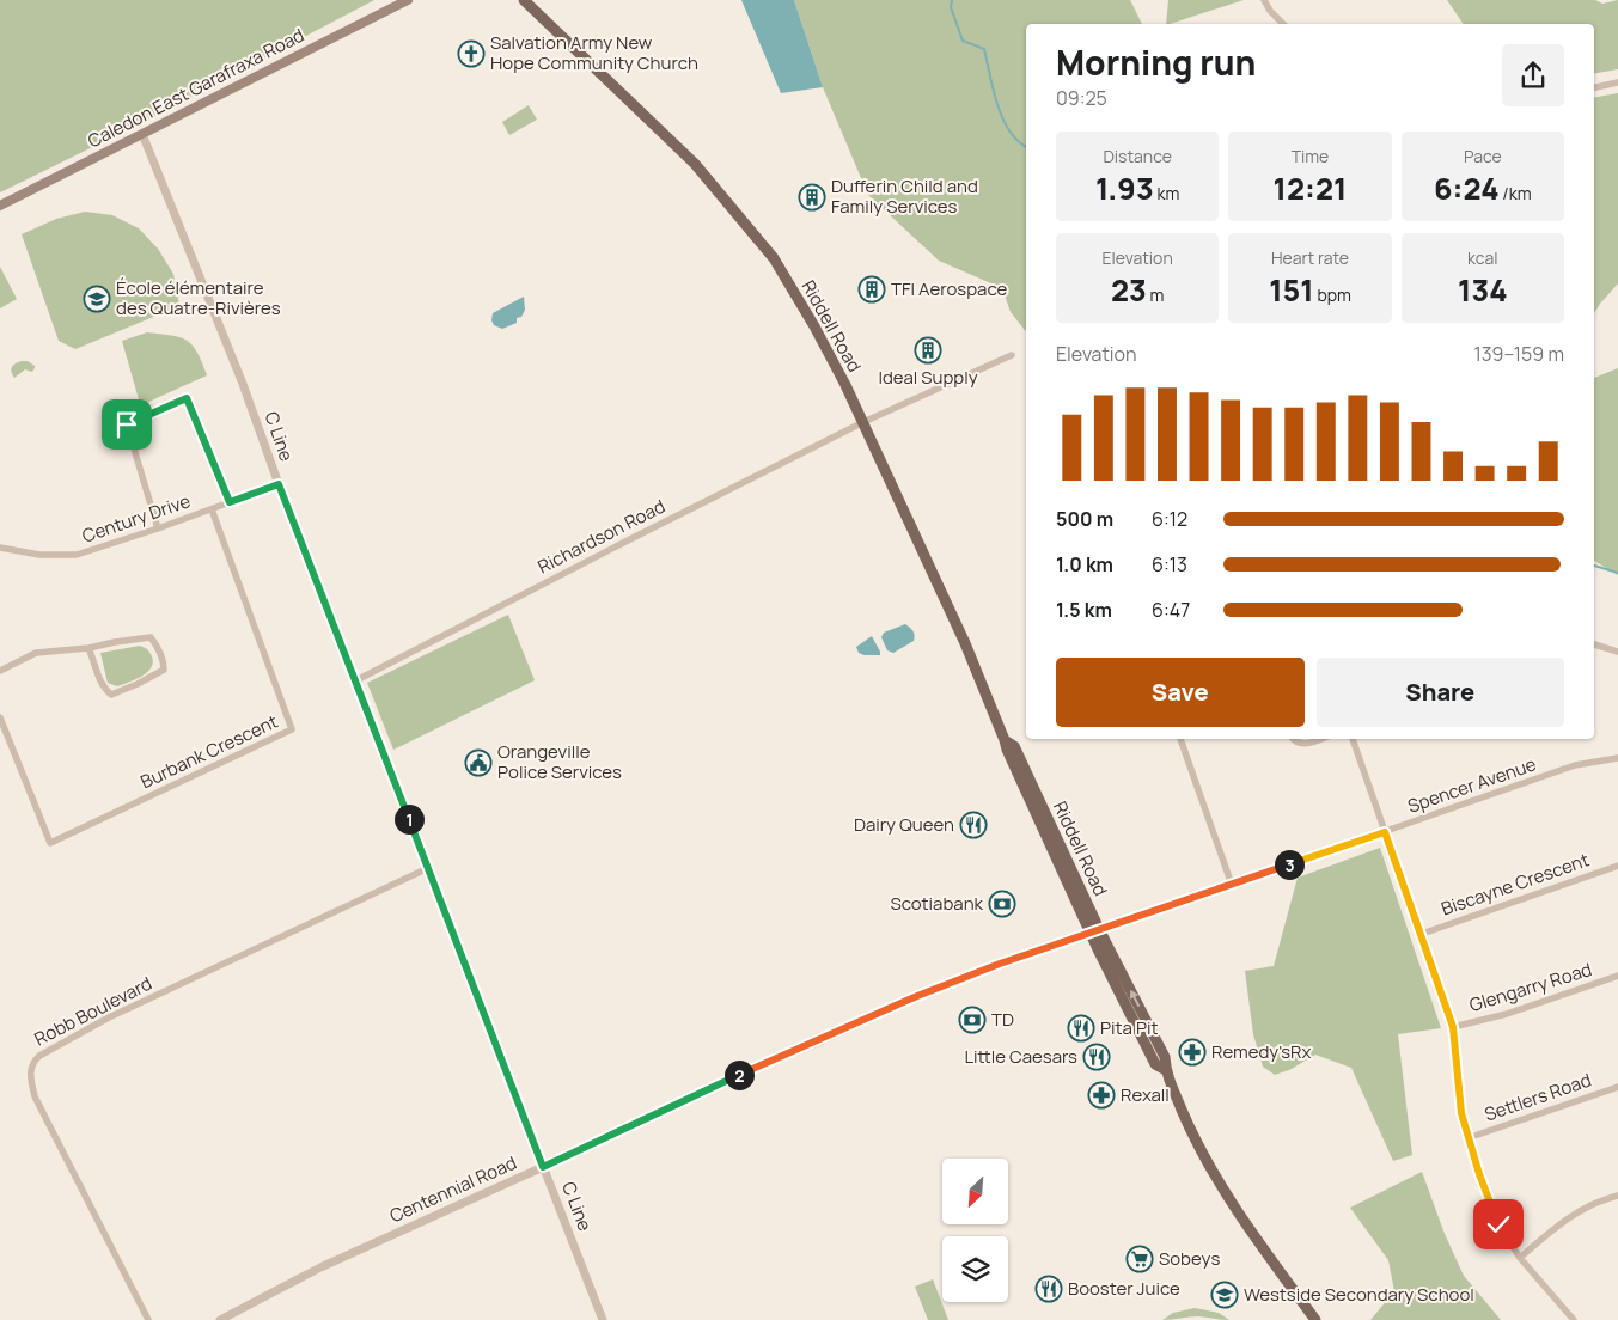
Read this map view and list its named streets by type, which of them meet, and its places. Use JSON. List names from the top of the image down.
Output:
{
  "streets": {
    "main road": ["Caledon East Garafraxa Road", "Riddell Road"],
    "street": [
      "C Line",
      "Century Drive",
      "Richardson Road",
      "Burbank Crescent",
      "Spencer Avenue",
      "Biscayne Crescent",
      "Glengarry Road",
      "Robb Boulevard",
      "Settlers Road",
      "Centennial Road"
    ]
  },
  "crossings": [
    ["Caledon East Garafraxa Road", "C Line"],
    ["Riddell Road", "Richardson Road"],
    ["Riddell Road", "Spencer Avenue"],
    ["Riddell Road", "Centennial Road"],
    ["C Line", "Century Drive"],
    ["C Line", "Richardson Road"],
    ["C Line", "Robb Boulevard"],
    ["C Line", "Centennial Road"],
    ["Century Drive", "Burbank Crescent"],
    ["Spencer Avenue", "Centennial Road"]
  ],
  "places": {
    "church": ["Salvation Army New Hope Community Church"],
    "building": ["Dufferin Child and Family Services", "TFI Aerospace", "Ideal Supply"],
    "school or university": ["École élémentaire des Quatre-Rivières", "Westside Secondary School"],
    "public building": ["Orangeville Police Services"],
    "restaurant": [
      "Dairy Queen",
      "Pita Pit",
      "Little Caesars",
      "Booster Juice"
    ],
    "bank": ["Scotiabank", "TD"],
    "pharmacy": ["Remedy'sRx", "Rexall"],
    "supermarket": ["Sobeys"]
  },
  "north": "bottom left",
  "page": {
    "heading": ["Morning run", "09:25"],
    "stats": [
      ["Distance", "1.93 km"],
      ["Time", "12:21"],
      ["Pace", "6:24 /km"],
      ["Elevation", "23 m"],
      ["Heart rate", "151 bpm"],
      ["kcal", "134"]
    ],
    "chart": ["Elevation", "139–159 m"],
    "list": [
      {
        "name": "500 m",
        "note": "6:12"
      },
      {
        "name": "1.0 km",
        "note": "6:13"
      },
      {
        "name": "1.5 km",
        "note": "6:47"
      }
    ],
    "buttons": ["Save", "Share"],
    "pins": ["1", "3", "2"]
  }
}
